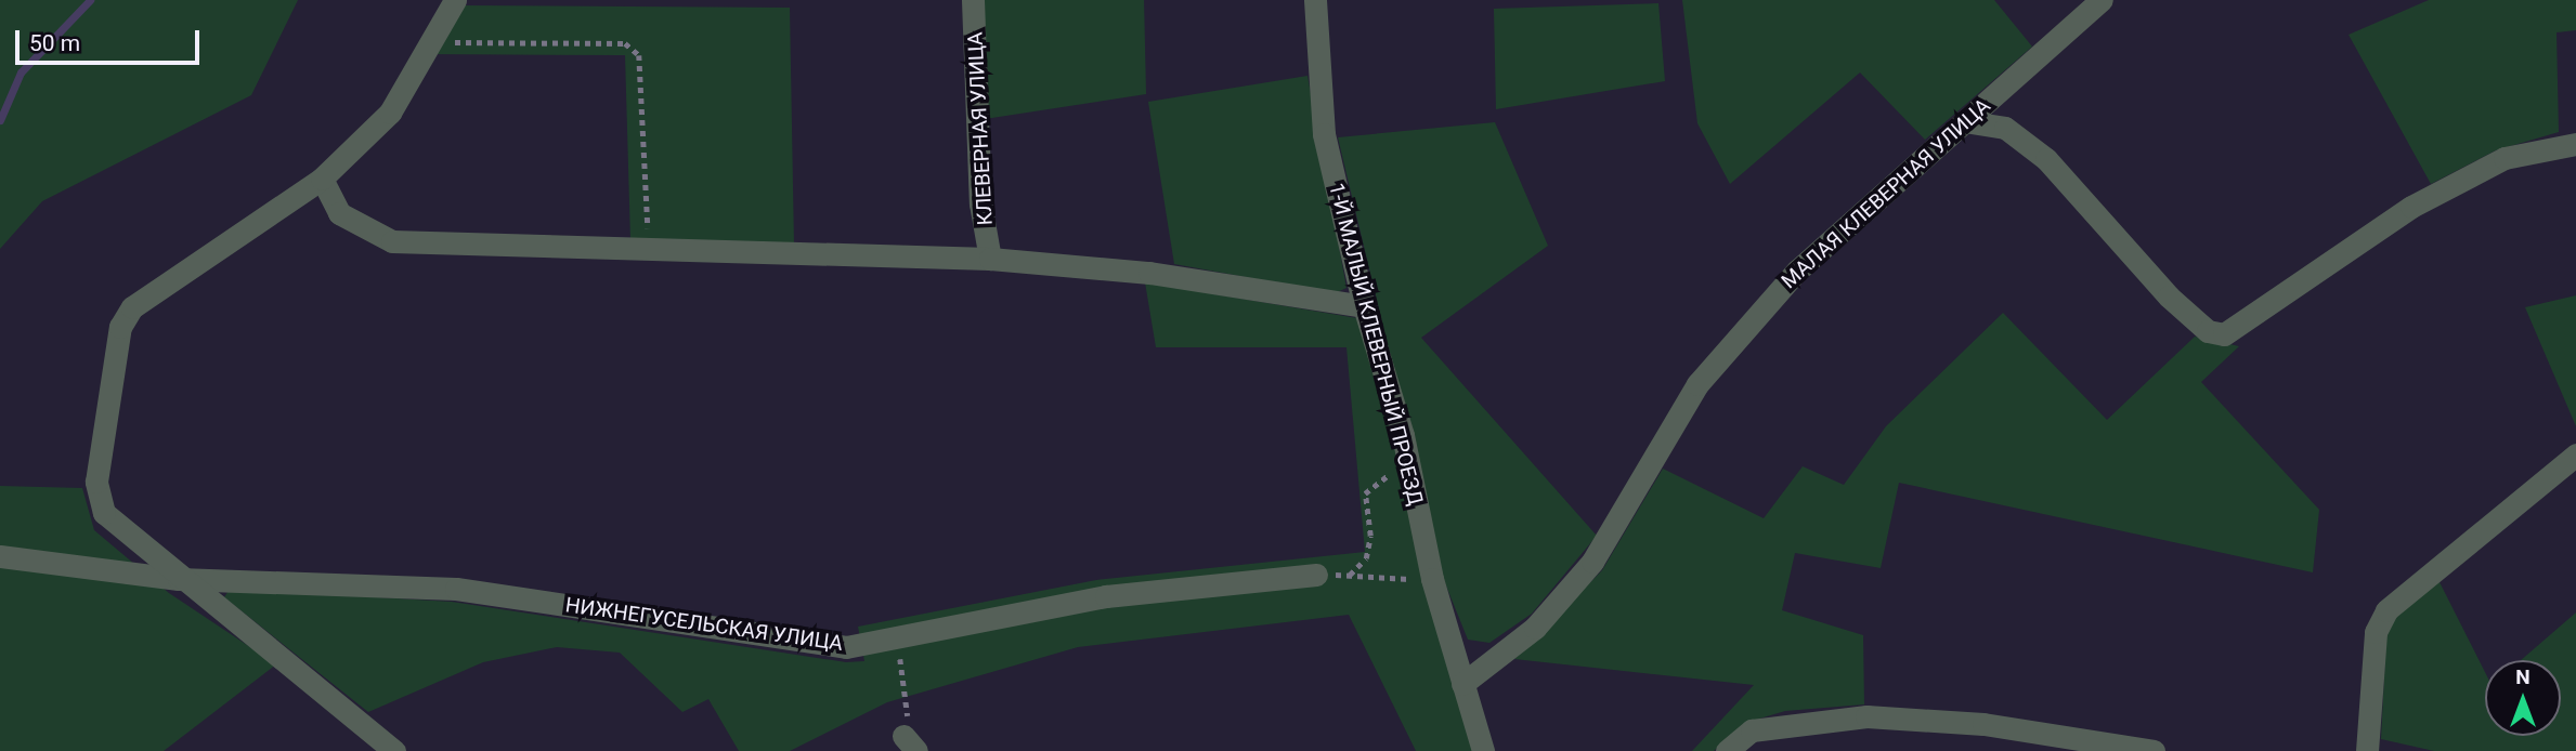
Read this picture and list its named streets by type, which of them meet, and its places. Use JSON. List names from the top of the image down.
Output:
{
  "streets": {
    "street": [
      "КЛЕВЕРНАЯ УЛИЦА",
      "МАЛАЯ КЛЕВЕРНАЯ УЛИЦА",
      "1-Й МАЛЫЙ КЛЕВЕРНЫЙ ПРОЕЗД",
      "НИЖНЕГУСЕЛЬСКАЯ УЛИЦА"
    ]
  },
  "crossings": [
    ["МАЛАЯ КЛЕВЕРНАЯ УЛИЦА", "1-Й МАЛЫЙ КЛЕВЕРНЫЙ ПРОЕЗД"]
  ],
  "scale_bar": "50 m",
  "north": "top"
}
